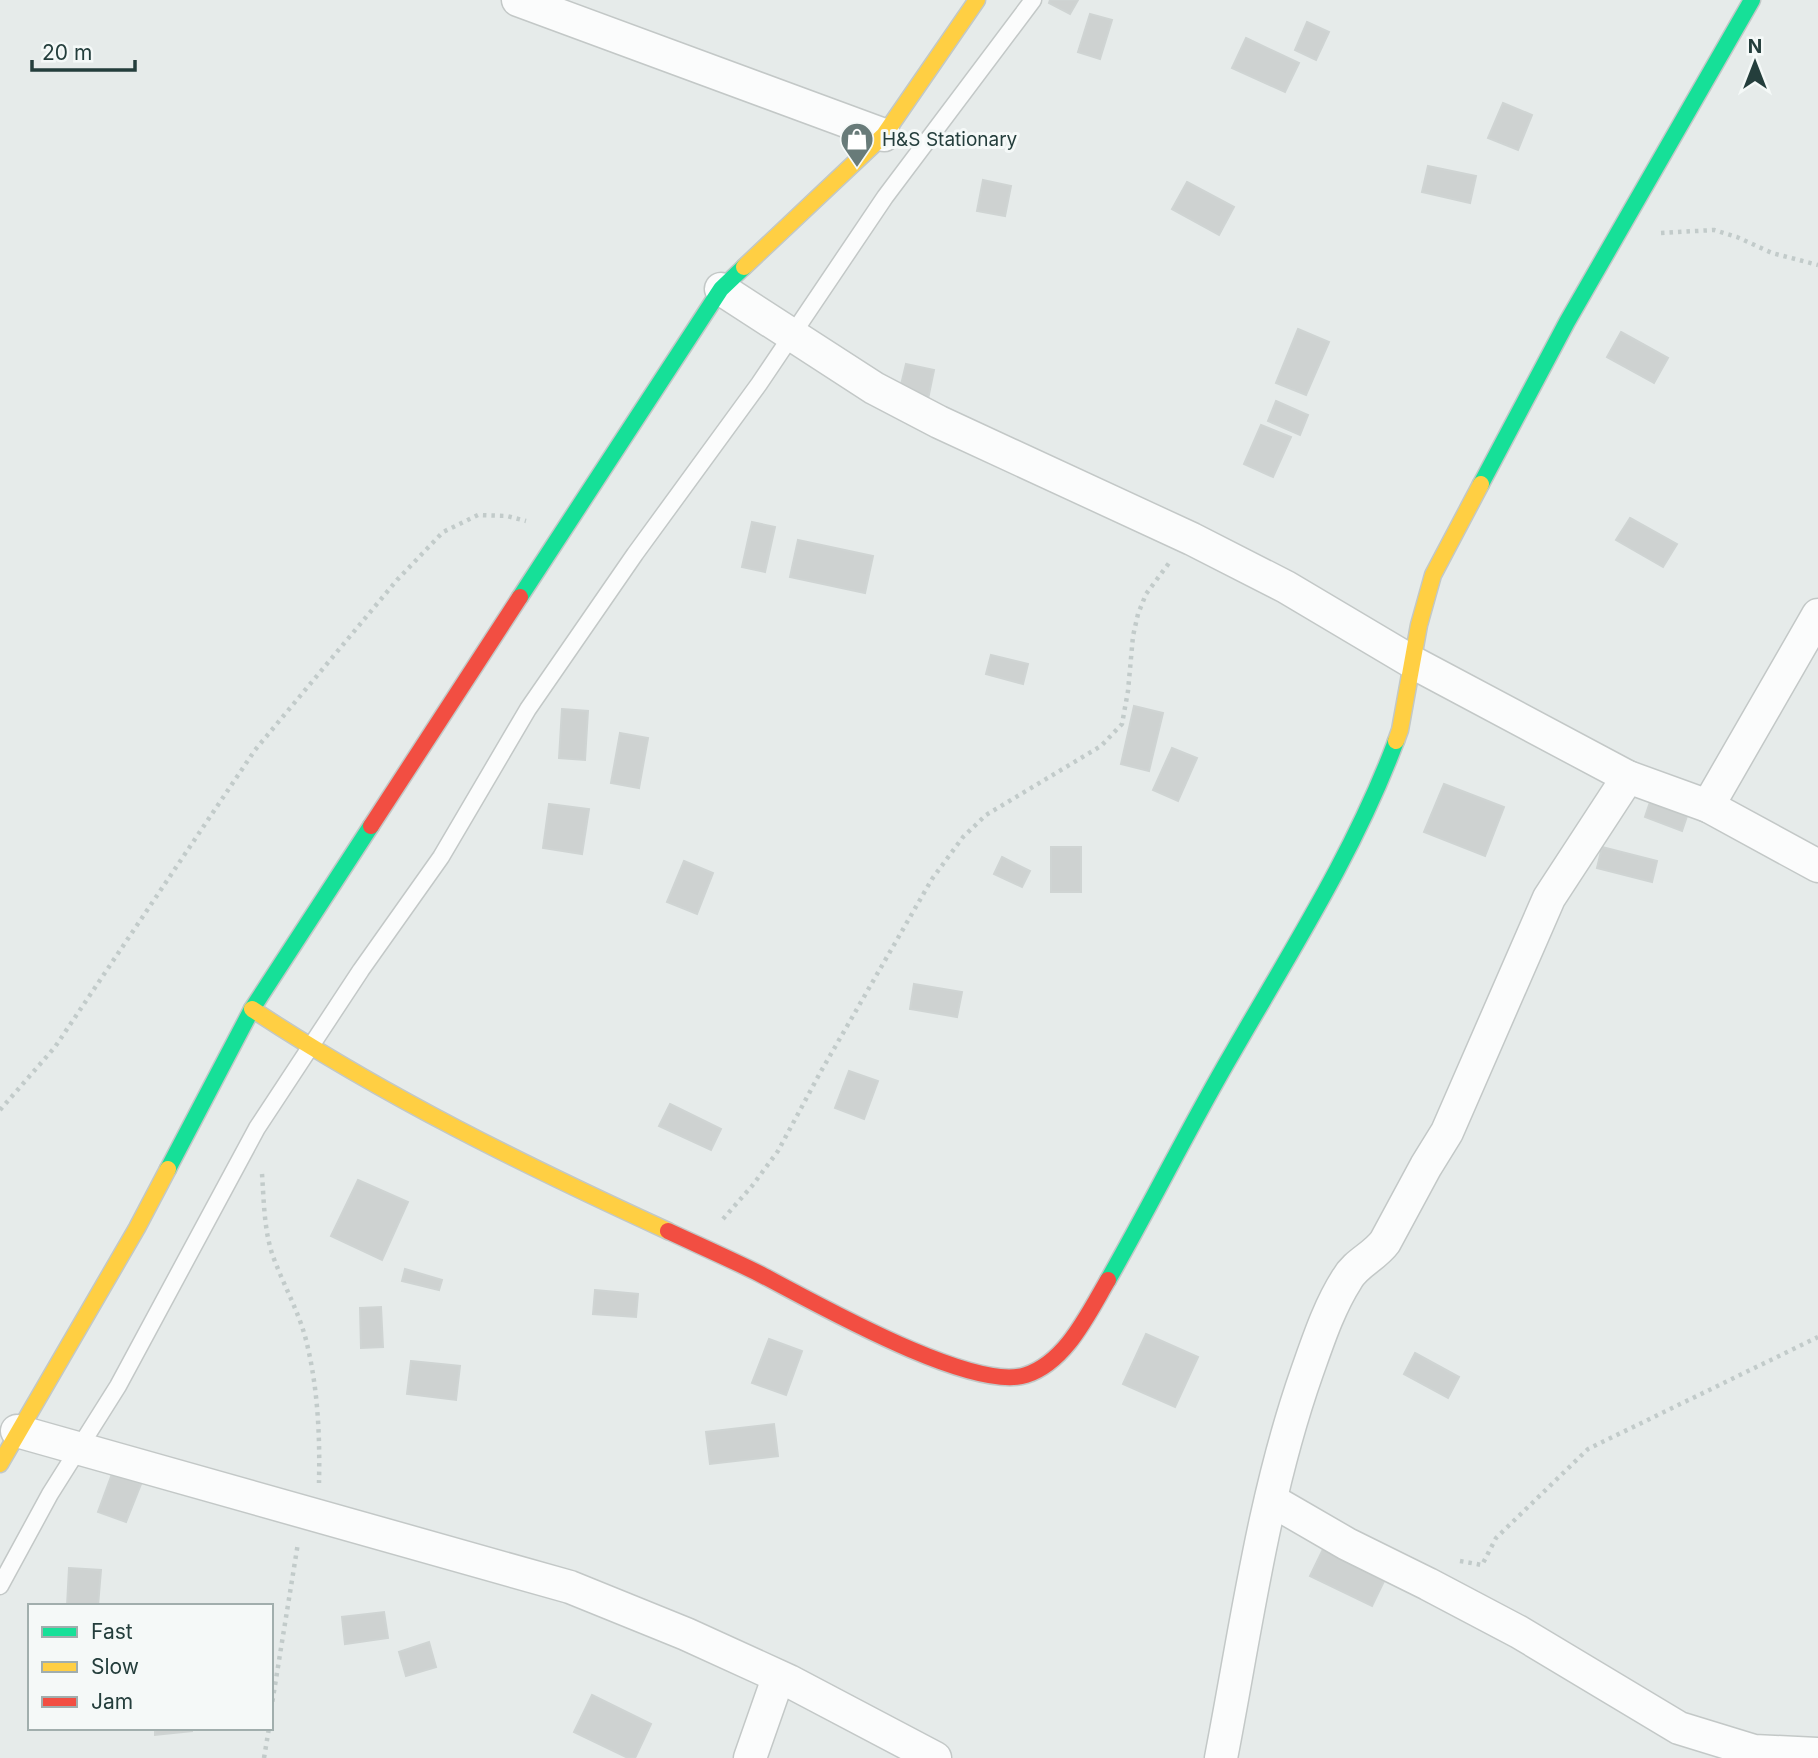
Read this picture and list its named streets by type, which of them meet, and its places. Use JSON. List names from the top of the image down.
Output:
{
  "places": {
    "shop": ["H&S Stationary"]
  },
  "legend": ["Fast", "Slow", "Jam"],
  "scale_bar": "20 m",
  "north": "top"
}
